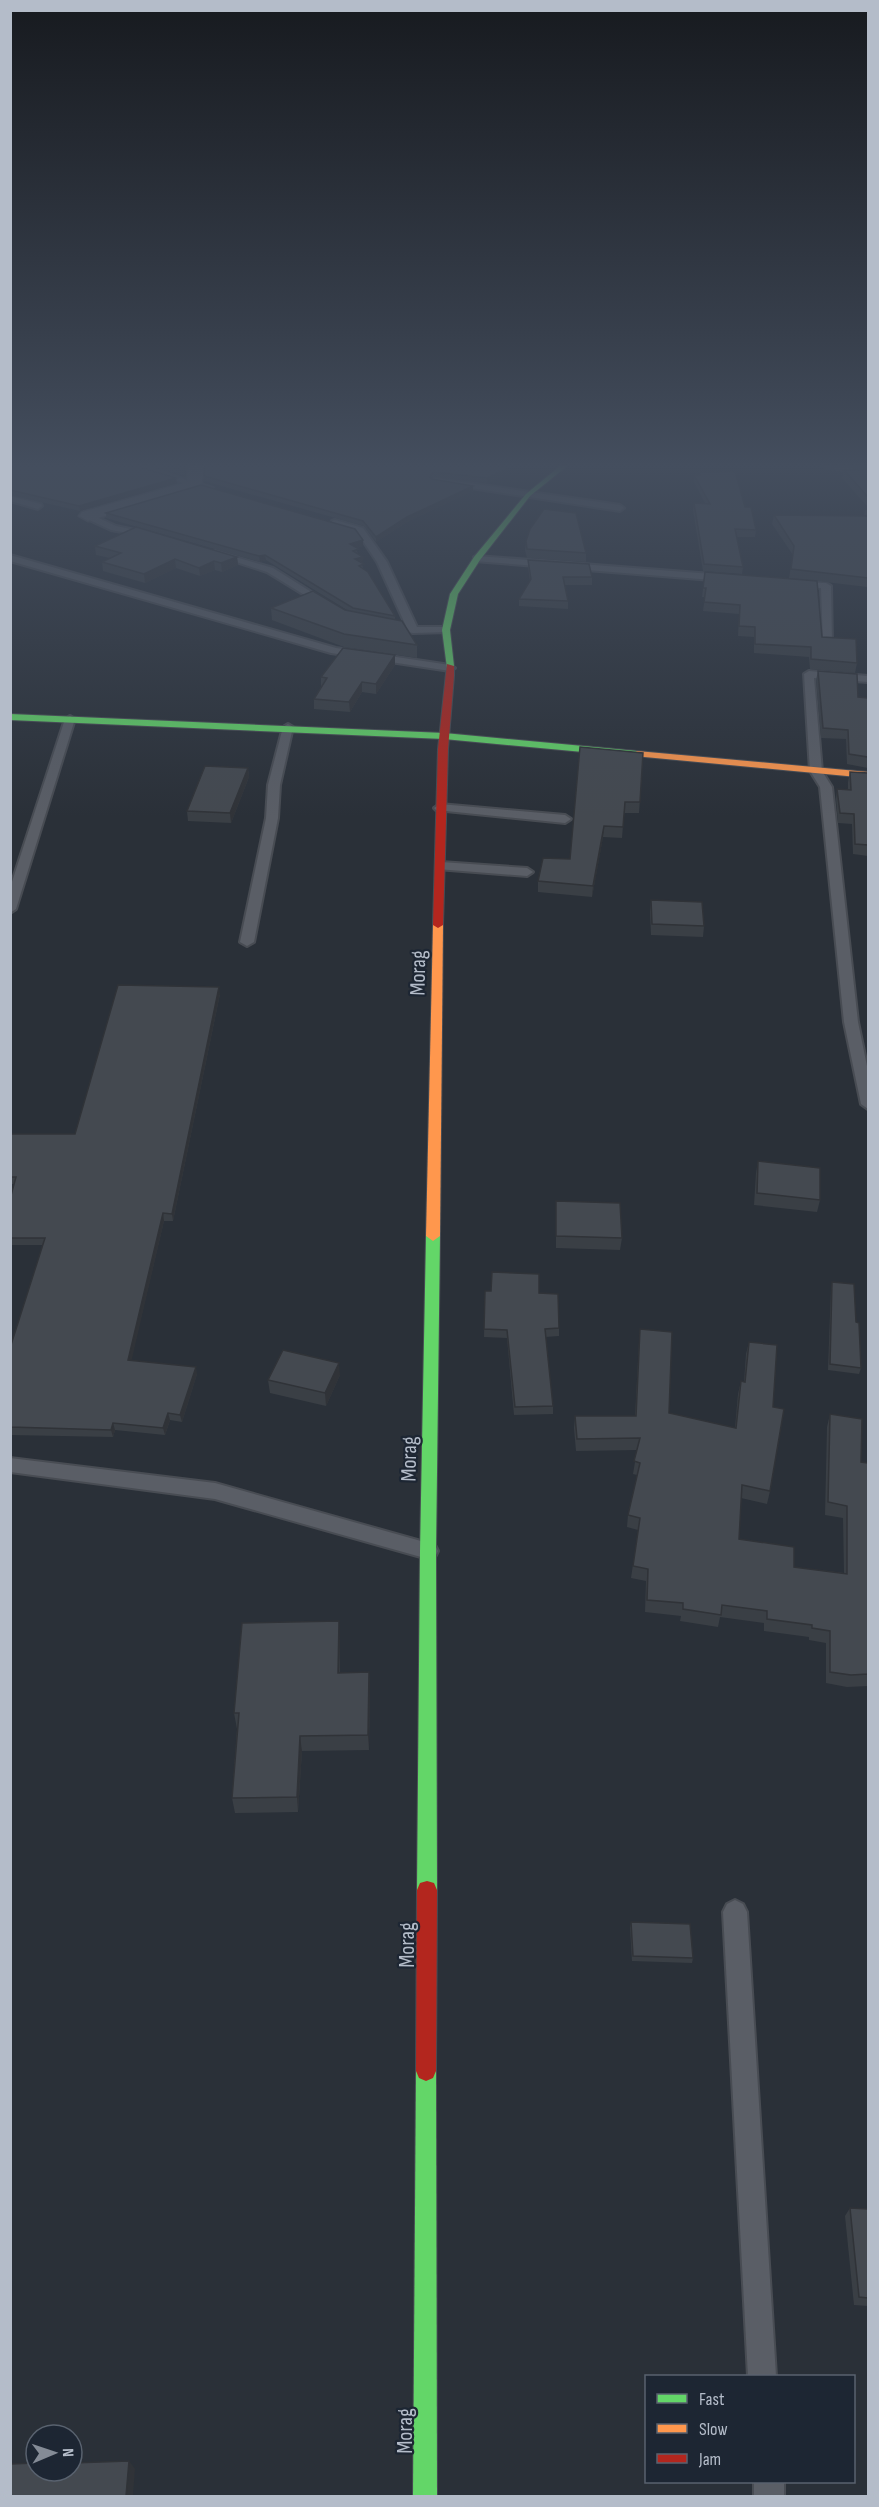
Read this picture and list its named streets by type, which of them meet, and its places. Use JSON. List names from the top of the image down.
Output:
{
  "streets": {
    "main road": ["Morag"]
  },
  "legend": ["Fast", "Slow", "Jam"],
  "north": "right"
}
